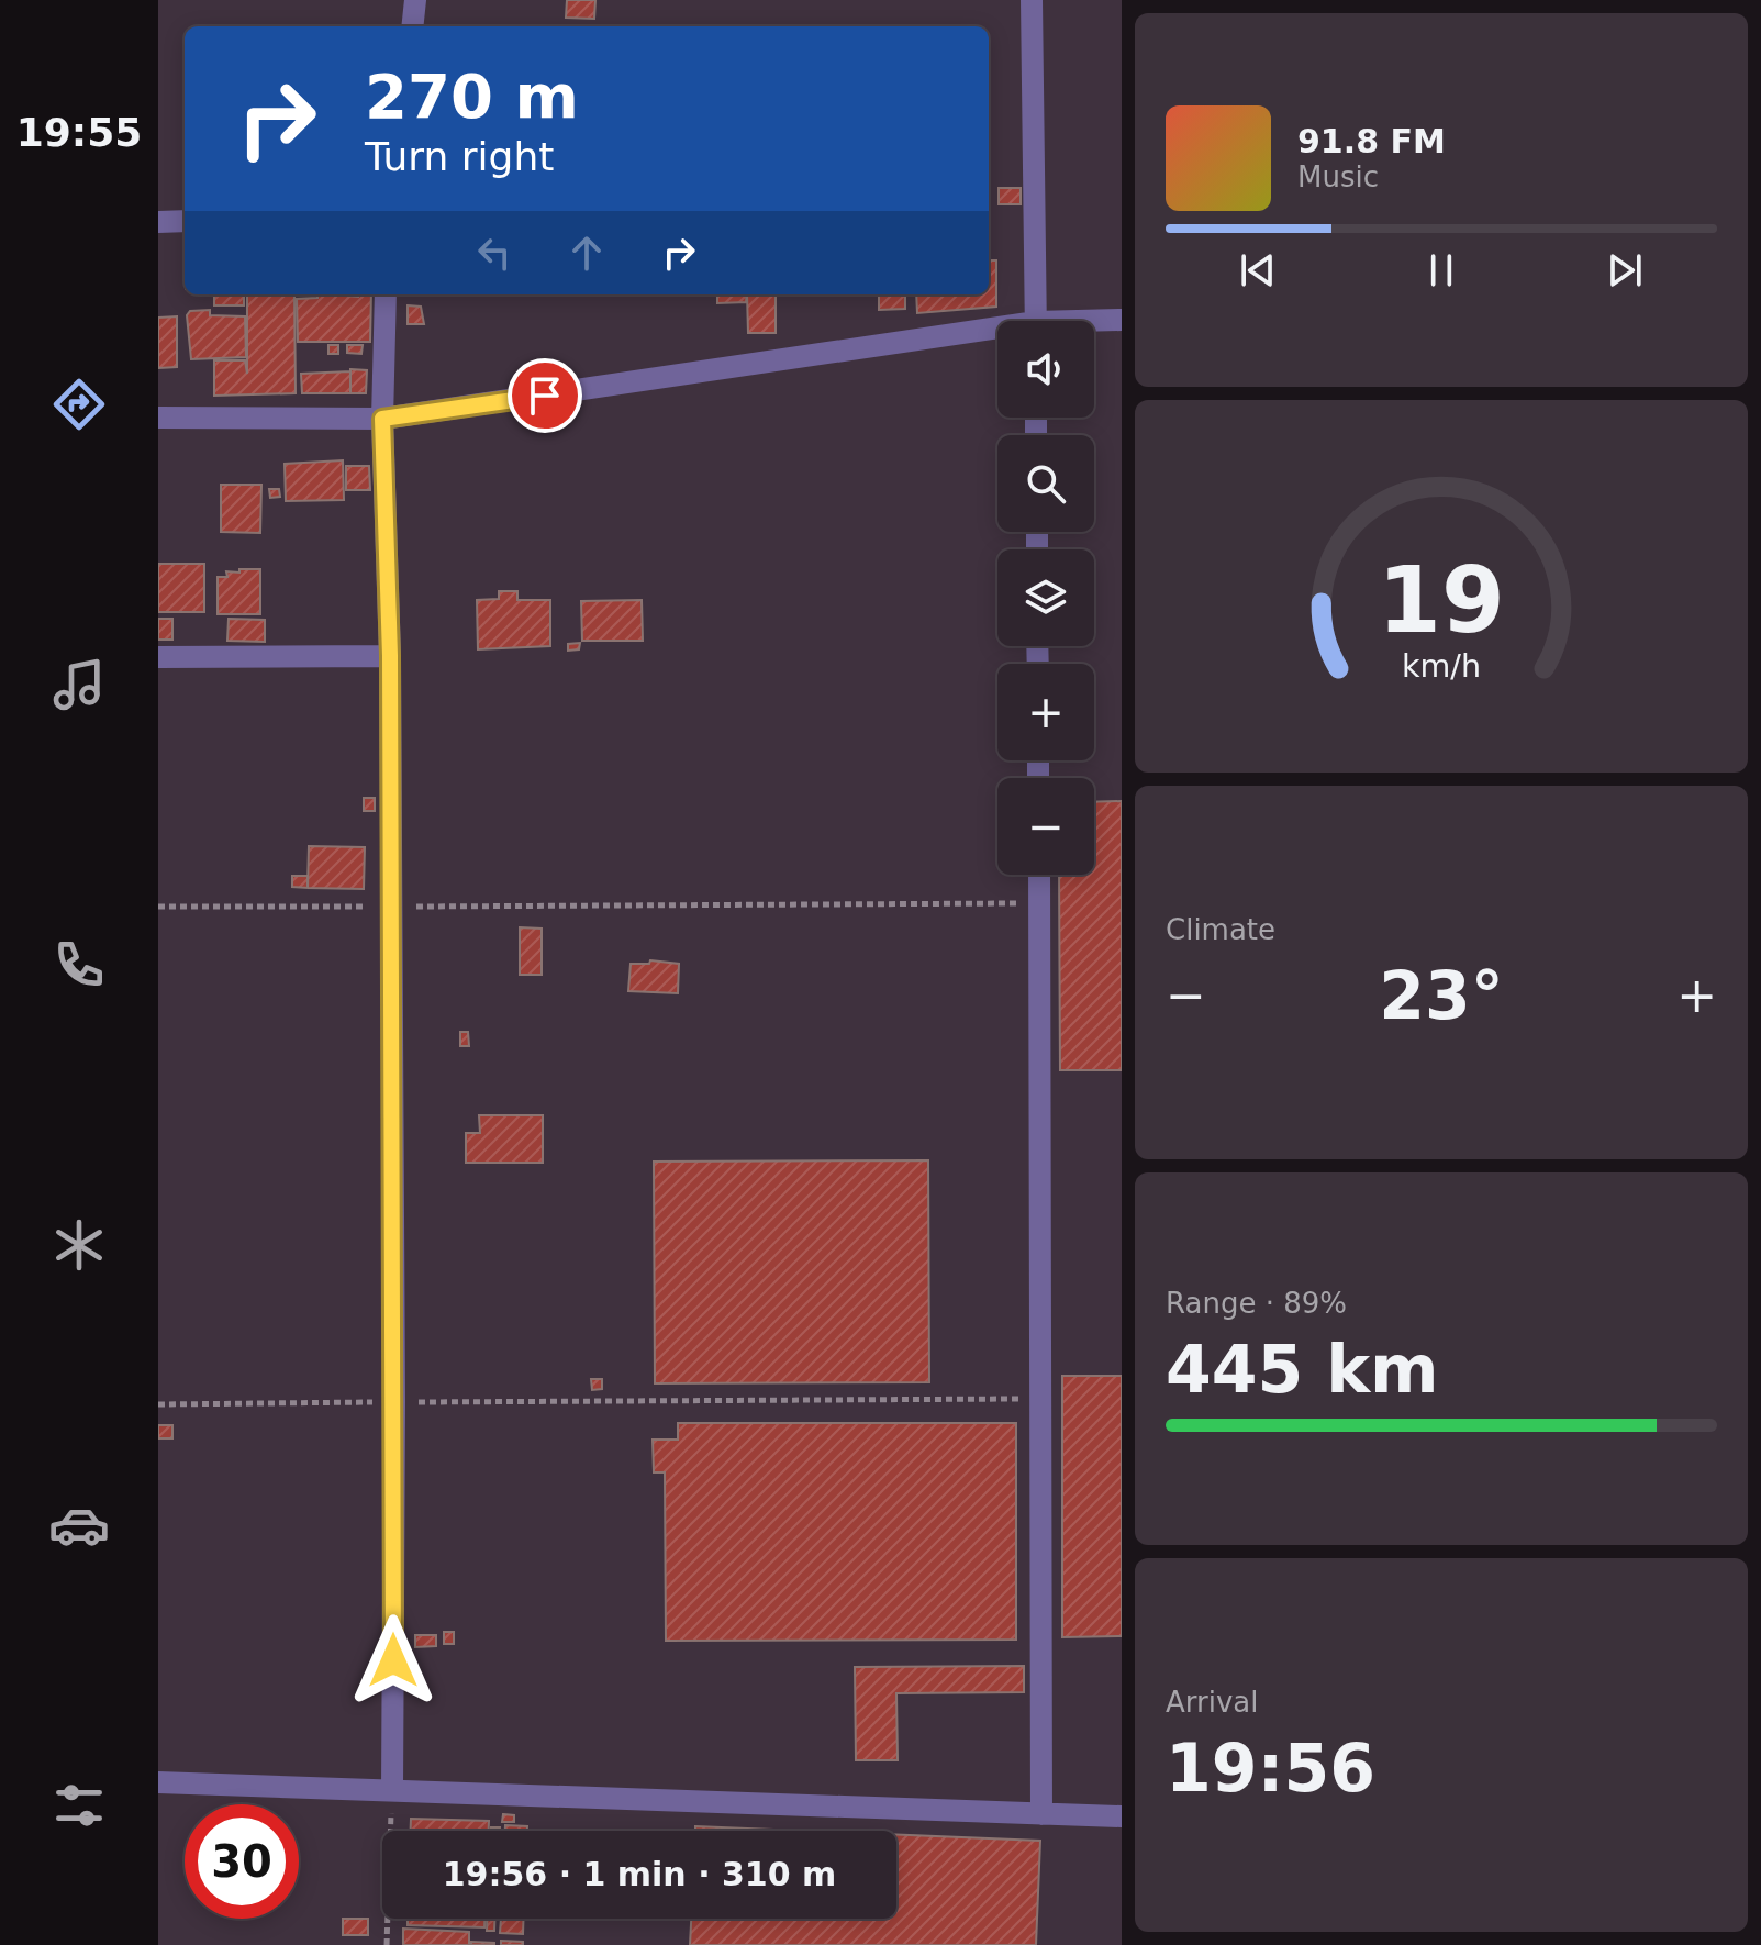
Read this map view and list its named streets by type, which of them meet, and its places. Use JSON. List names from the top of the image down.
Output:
{
  "page": {
    "tabs": "19:55",
    "turn": ["270 m", "Turn right"],
    "song": ["91.8 FM", "Music"],
    "map_buttons": ["+", "−"],
    "tile": [
      "Climate",
      ["Range · 89%", "445 km"],
      ["Arrival", "19:56"]
    ],
    "heat": ["−", "23°", "+"],
    "limit": "30",
    "trip": "19:56 · 1 min · 310 m",
    "gauge": ["19", "km/h"]
  }
}
